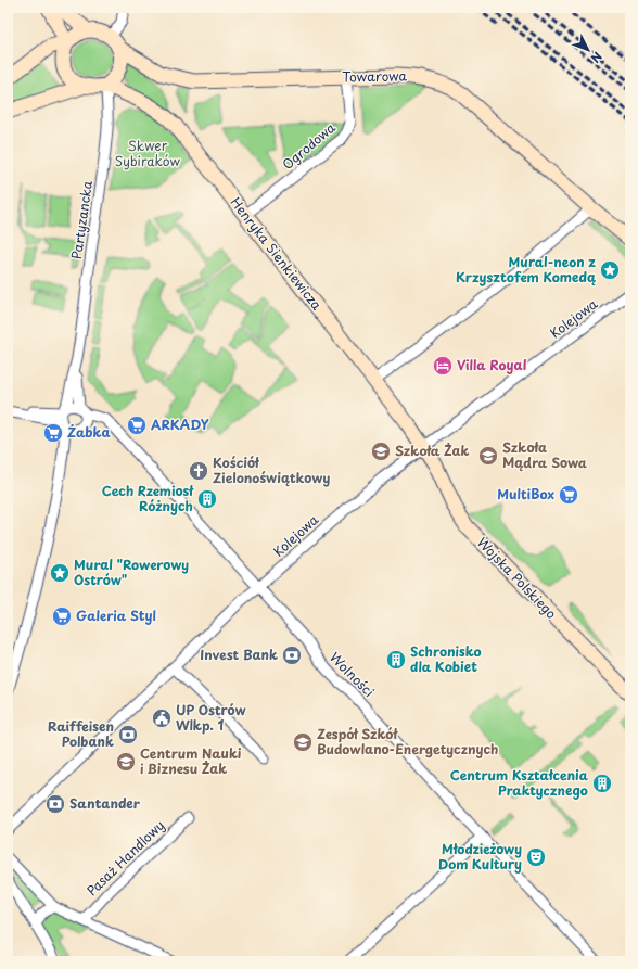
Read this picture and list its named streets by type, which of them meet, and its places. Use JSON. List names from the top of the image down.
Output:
{
  "streets": {
    "main road": ["Towarowa", "Henryka Sienkiewicza", "Wojska Polskiego"],
    "street": [
      "Ogrodowa",
      "Partyzancka",
      "Kolejowa",
      "Wolności",
      "Pasaż Handlowy"
    ]
  },
  "crossings": [
    ["Towarowa", "Ogrodowa"],
    ["Towarowa", "Partyzancka"],
    ["Towarowa", "Henryka Sienkiewicza"],
    ["Ogrodowa", "Henryka Sienkiewicza"],
    ["Partyzancka", "Henryka Sienkiewicza"],
    ["Partyzancka", "Wolności"],
    ["Henryka Sienkiewicza", "Kolejowa"],
    ["Henryka Sienkiewicza", "Wojska Polskiego"],
    ["Kolejowa", "Wojska Polskiego"],
    ["Kolejowa", "Wolności"]
  ],
  "parks": ["Skwer Sybiraków"],
  "places": {
    "place": ["Mural-neon z Krzysztofem Komedą", "Mural \"Rowerowy Ostrów\""],
    "hotel": ["Villa Royal"],
    "supermarket": [
      "ARKADY",
      "Żabka",
      "MultiBox",
      "Galeria Styl"
    ],
    "school or university": [
      "Szkoła Żak",
      "Szkoła Mądra Sowa",
      "Zespół Szkół Budowlano-Energetycznych",
      "Centrum Nauki i Biznesu Żak"
    ],
    "church": ["Kościół Zielonoświątkowy"],
    "building": ["Cech Rzemiosł Różnych", "Schronisko dla Kobiet", "Centrum Kształcenia Praktycznego"],
    "bank": ["Invest Bank", "Raiffeisen Polbank", "Santander"],
    "public building": ["UP Ostrów Wlkp. 1"],
    "theatre": ["Młodzieżowy Dom Kultury"]
  },
  "north": "bottom right"
}
